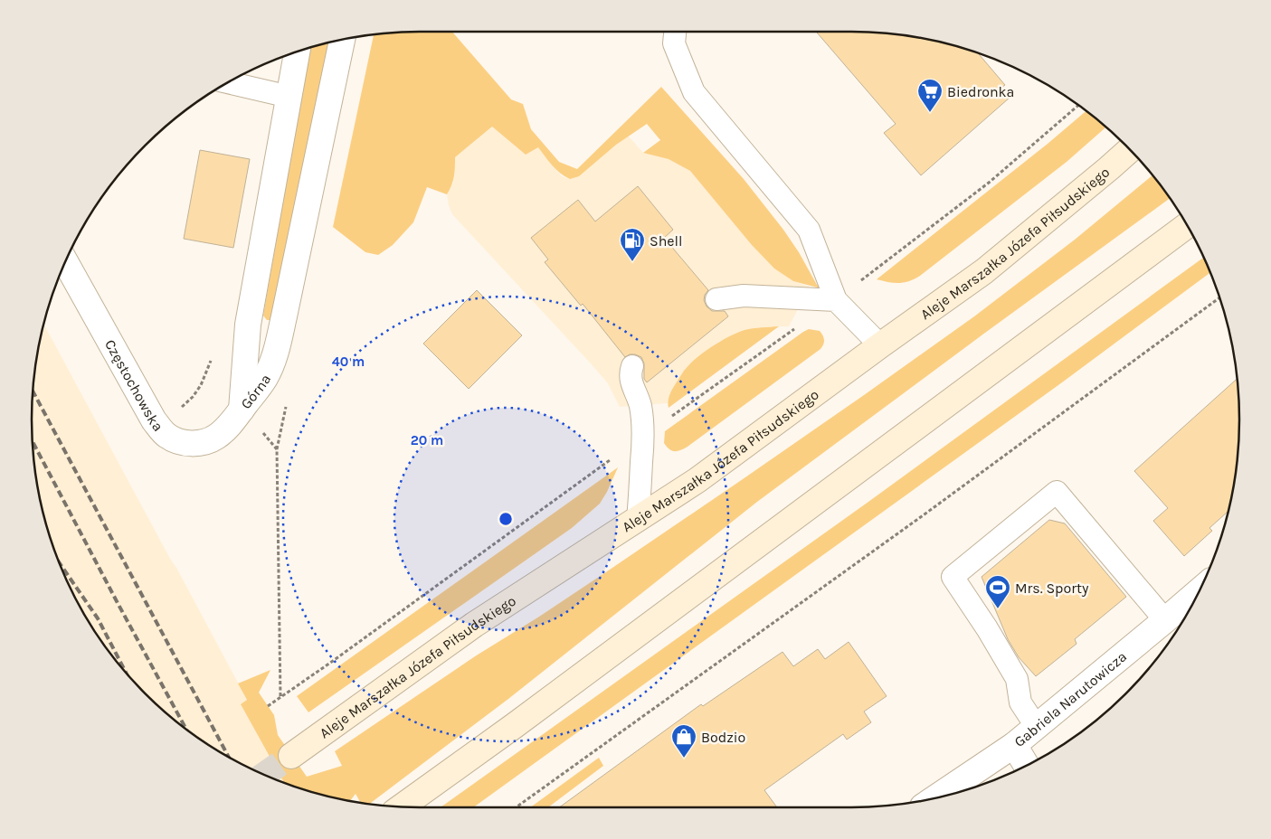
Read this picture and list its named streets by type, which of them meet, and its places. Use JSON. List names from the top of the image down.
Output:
{
  "streets": {
    "main road": ["Aleje Marszałka Józefa Piłsudskiego"],
    "street": ["Częstochowska", "Górna", "Gabriela Narutowicza"]
  },
  "crossings": [
    ["Częstochowska", "Górna"]
  ],
  "places": {
    "supermarket": ["Biedronka"],
    "fuel station": ["Shell"],
    "sports": ["Mrs. Sporty"],
    "shop": ["Bodzio"]
  },
  "rings": ["40 m", "20 m"]
}
